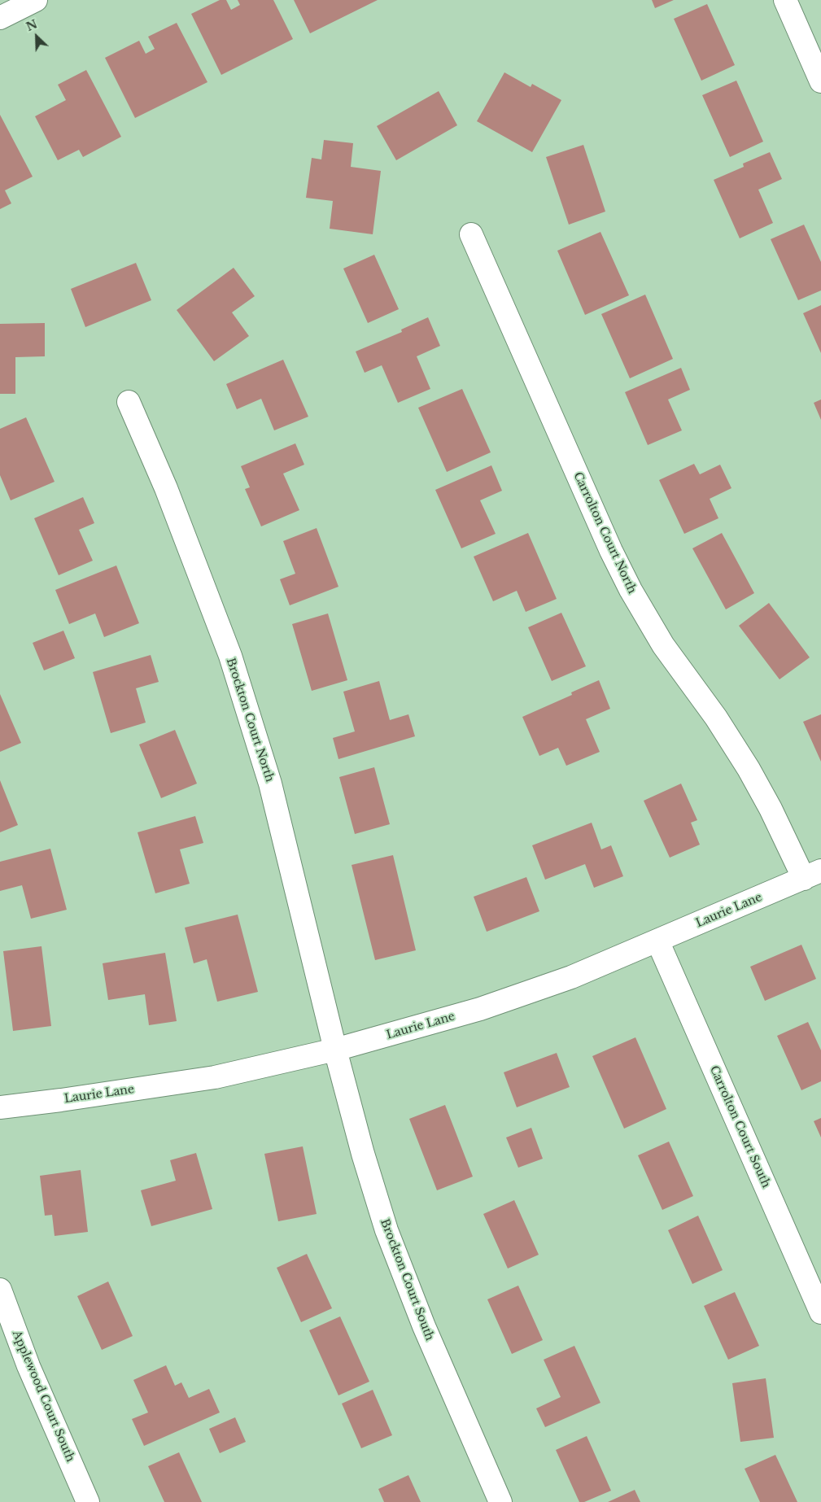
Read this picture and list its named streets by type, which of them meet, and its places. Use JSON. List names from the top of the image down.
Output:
{
  "streets": {
    "street": [
      "Carrolton Court North",
      "Brockton Court North",
      "Laurie Lane",
      "Carrolton Court South",
      "Brockton Court South",
      "Applewood Court South"
    ]
  },
  "crossings": [
    ["Carrolton Court North", "Laurie Lane"],
    ["Brockton Court North", "Laurie Lane"],
    ["Brockton Court North", "Brockton Court South"],
    ["Laurie Lane", "Carrolton Court South"],
    ["Laurie Lane", "Brockton Court South"]
  ],
  "north": "top left"
}
